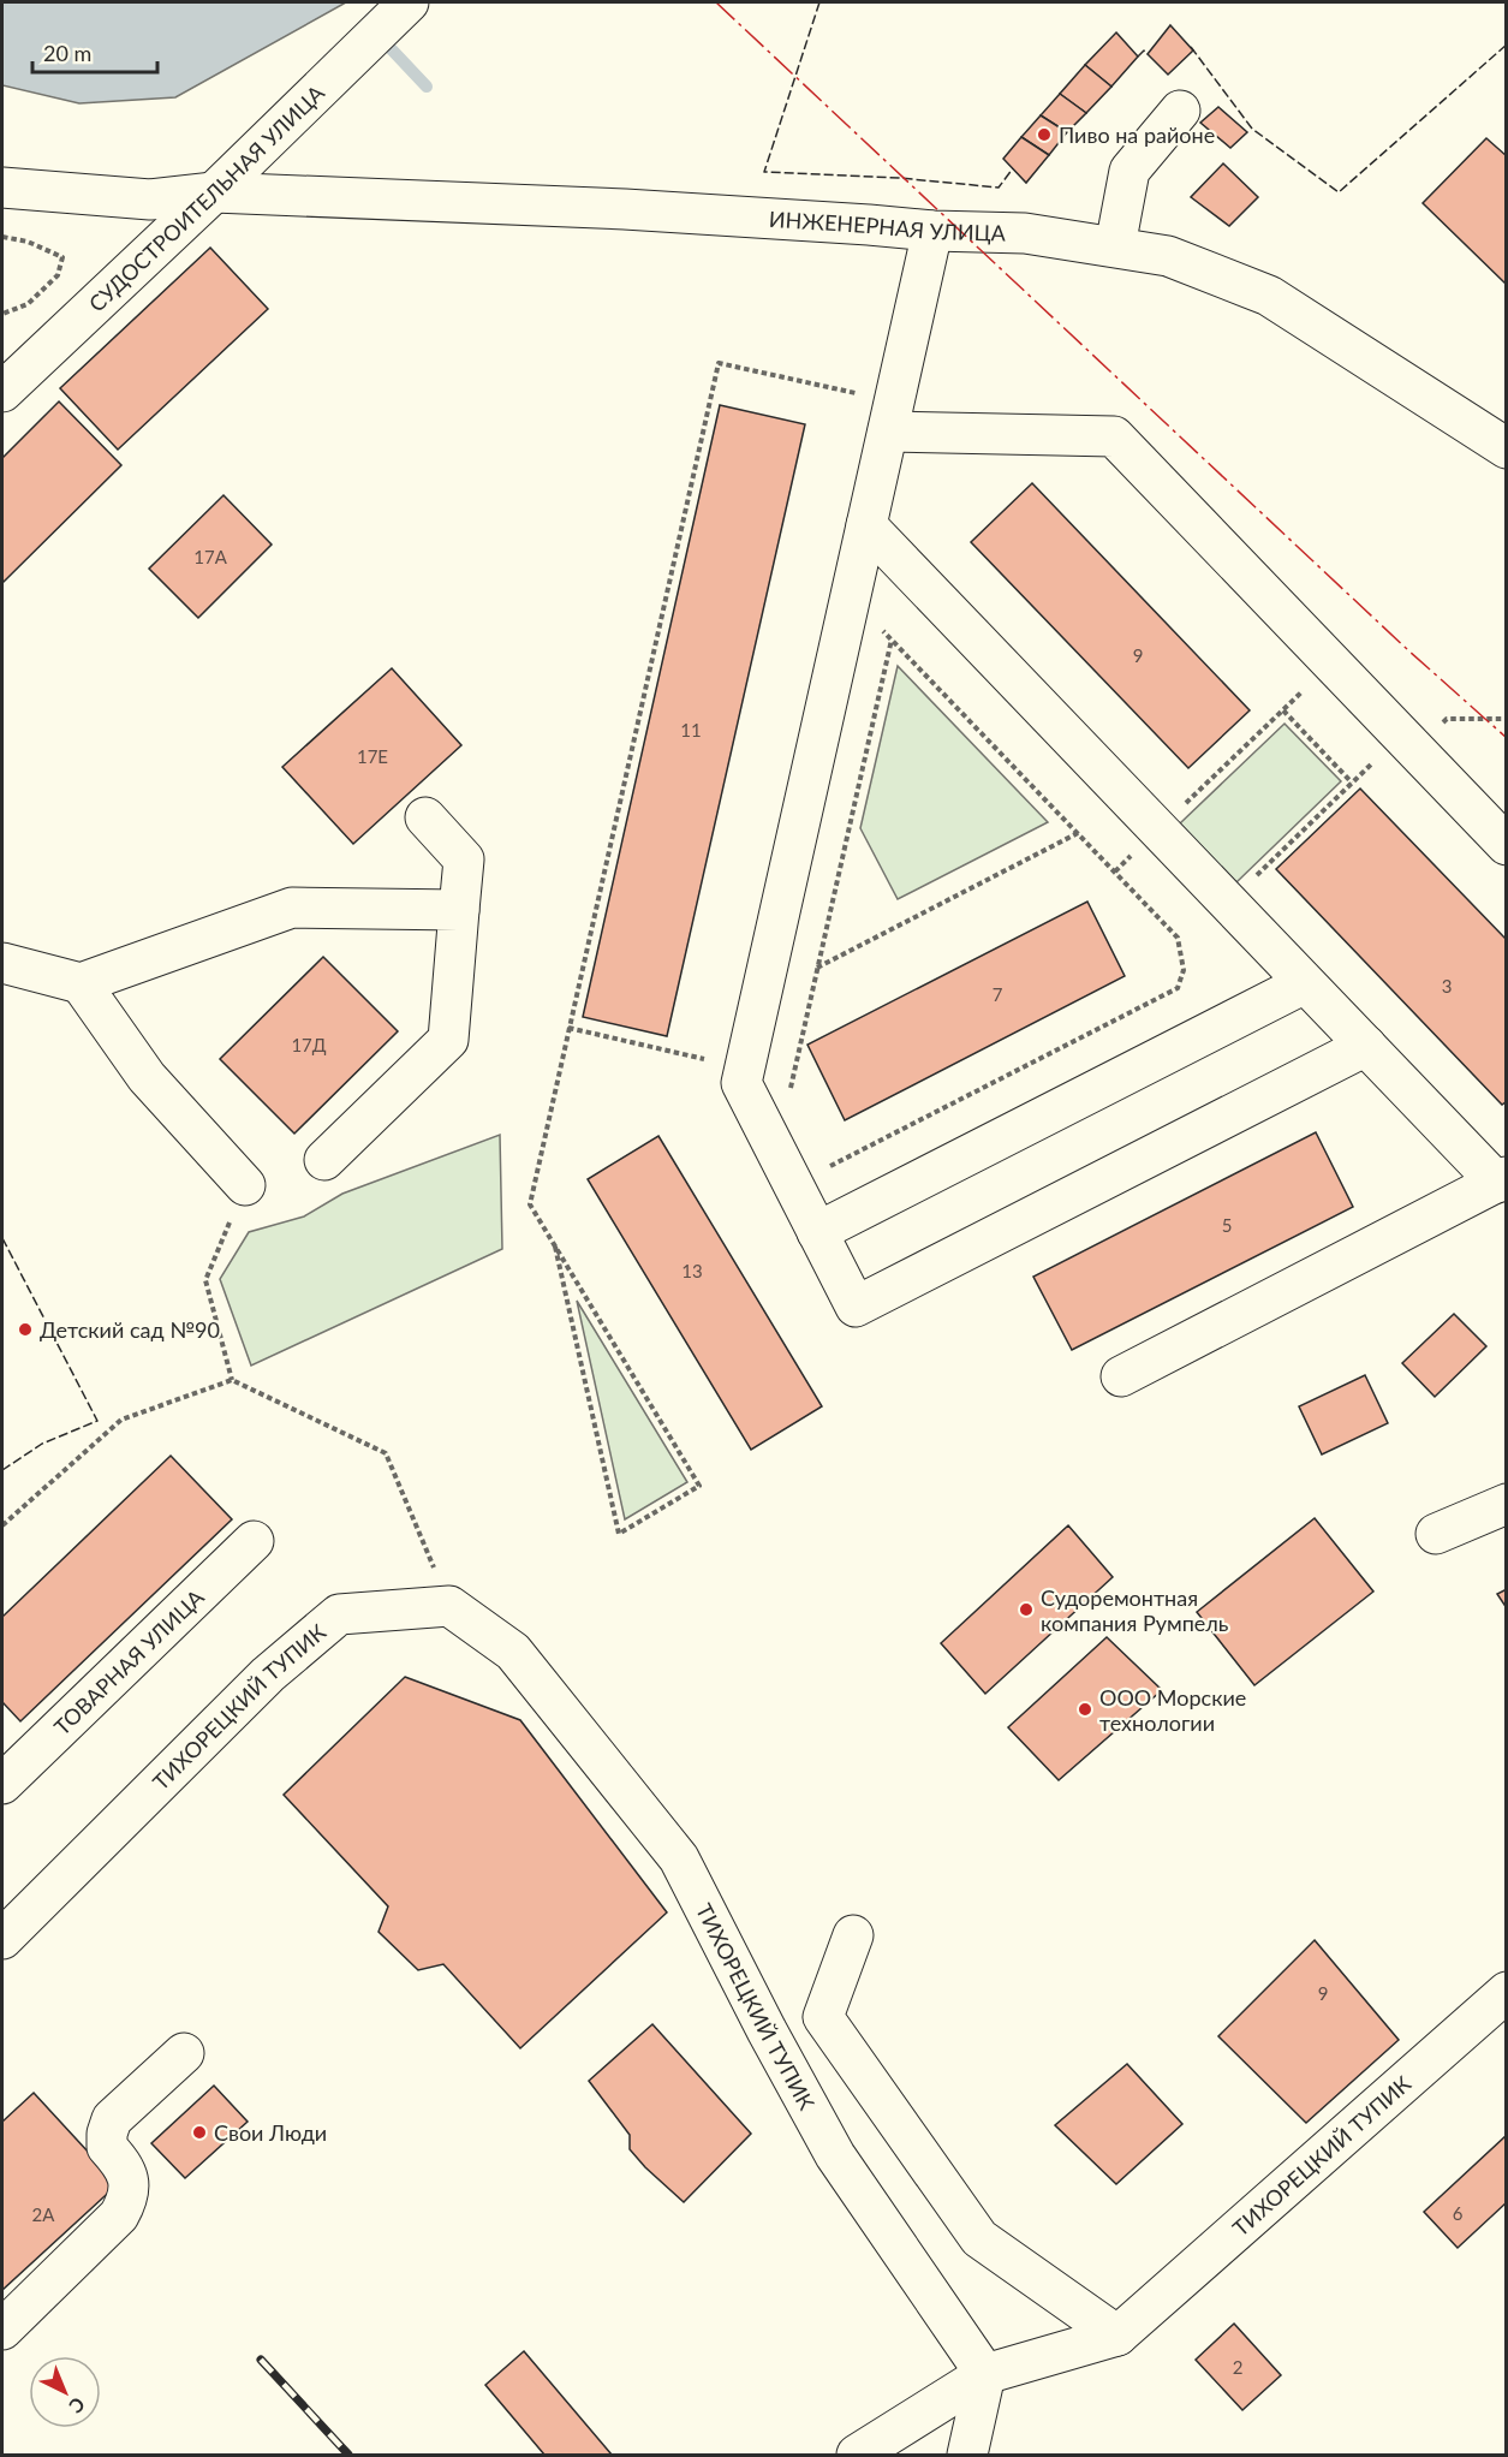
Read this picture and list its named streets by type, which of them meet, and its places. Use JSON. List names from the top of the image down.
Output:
{
  "streets": {
    "street": [
      "СУДОСТРОИТЕЛЬНАЯ УЛИЦА",
      "ИНЖЕНЕРНАЯ УЛИЦА",
      "ТОВАРНАЯ УЛИЦА",
      "ТИХОРЕЦКИЙ ТУПИК"
    ]
  },
  "crossings": [
    ["СУДОСТРОИТЕЛЬНАЯ УЛИЦА", "ИНЖЕНЕРНАЯ УЛИЦА"]
  ],
  "places": [
    "Пиво на районе",
    "Детский сад №90",
    "Судоремонтная компания Румпель",
    "ООО Морские технологии",
    "Свои Люди"
  ],
  "house_numbers": [
    "17А",
    "9",
    "11",
    "17Е",
    "3",
    "7",
    "17Д",
    "5",
    "13",
    "9",
    "6",
    "2А",
    "2"
  ],
  "scale_bar": "20 m",
  "north": "bottom right"
}
